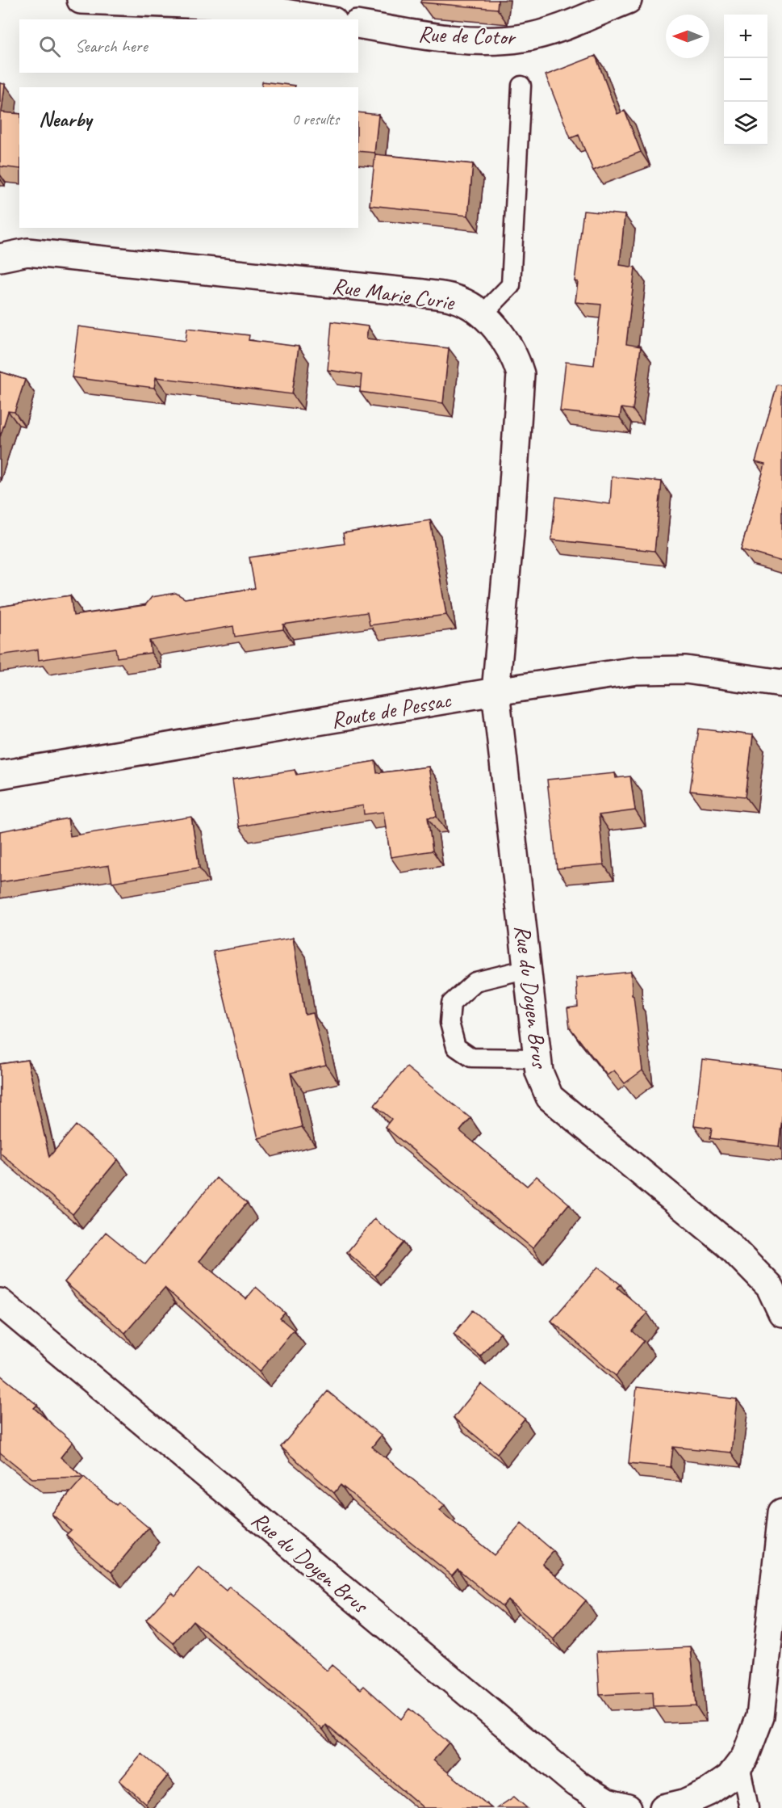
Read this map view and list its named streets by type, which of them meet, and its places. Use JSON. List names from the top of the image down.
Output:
{
  "streets": {
    "street": [
      "Rue de Cotor",
      "Rue Marie Curie",
      "Route de Pessac",
      "Rue du Doyen Brus"
    ]
  },
  "crossings": [
    ["Rue Marie Curie", "Route de Pessac"],
    ["Rue Marie Curie", "Rue du Doyen Brus"],
    ["Route de Pessac", "Rue du Doyen Brus"]
  ],
  "north": "left",
  "page": {
    "map_buttons": ["+", "−"],
    "search": "Search here",
    "heading": ["Nearby", "0 results"]
  }
}
